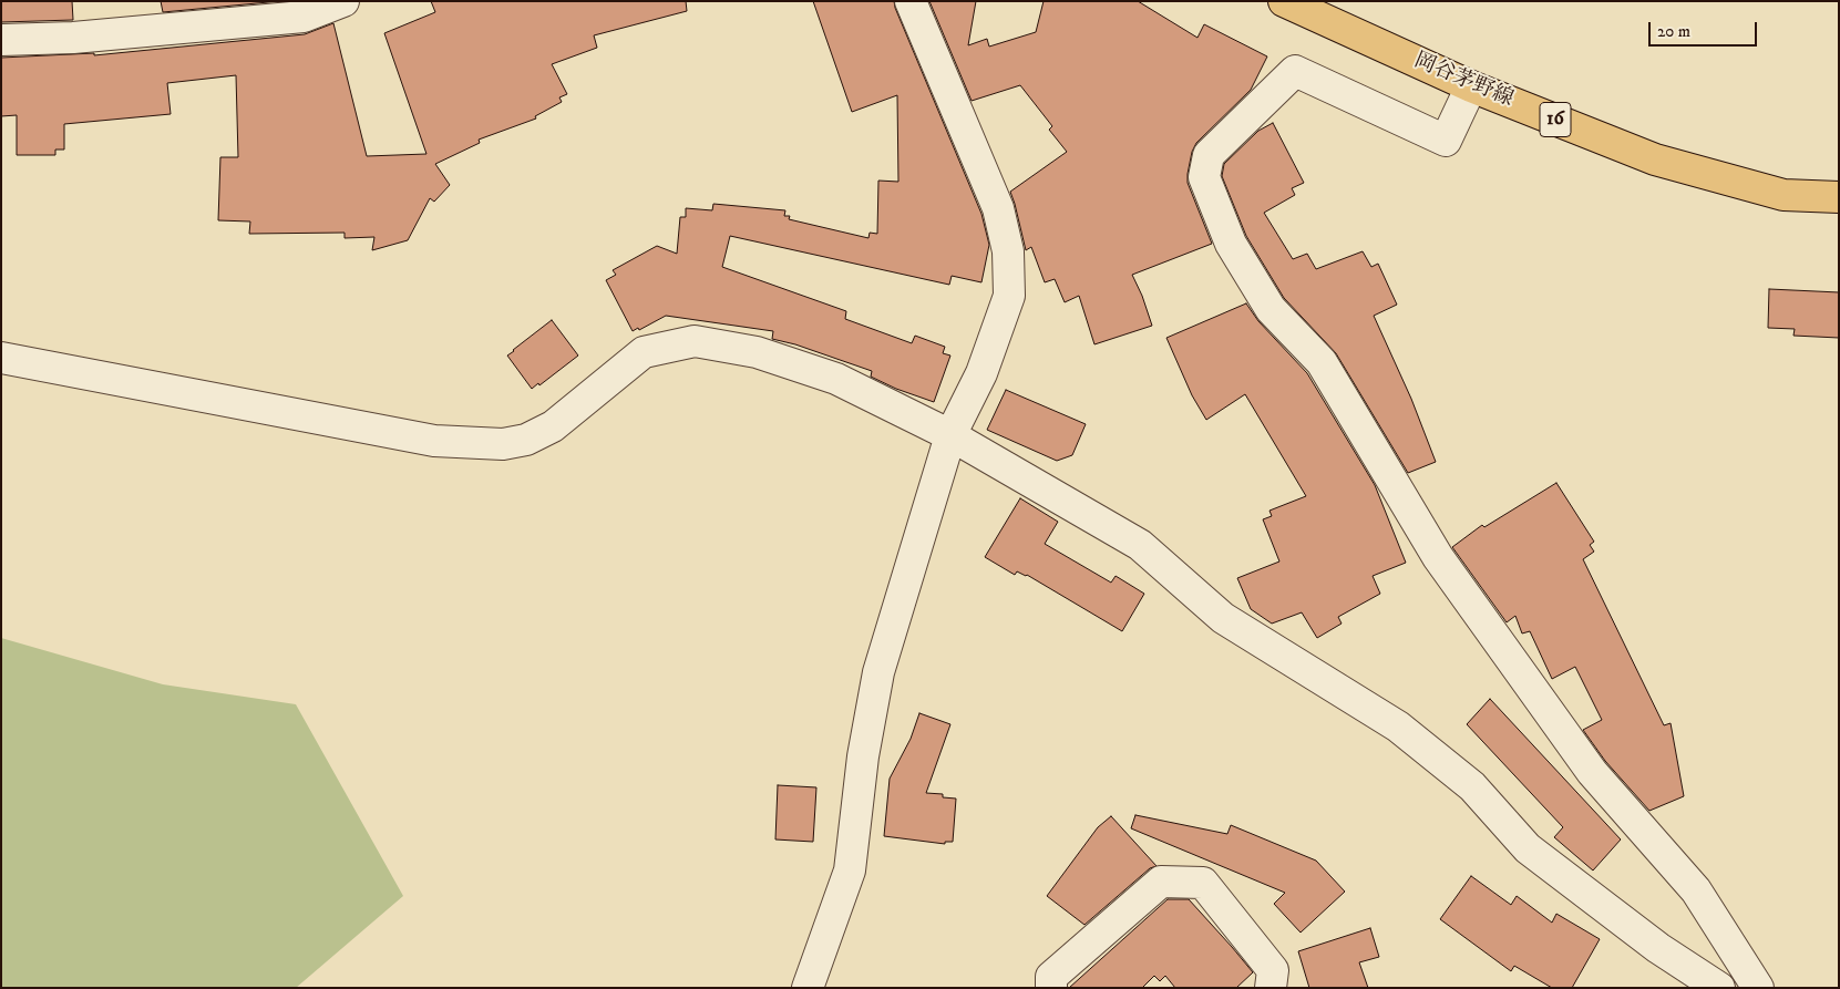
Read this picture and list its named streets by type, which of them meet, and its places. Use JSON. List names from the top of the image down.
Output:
{
  "streets": {
    "main road": ["岡谷茅野線", "16"]
  },
  "scale_bar": "20 m"
}
